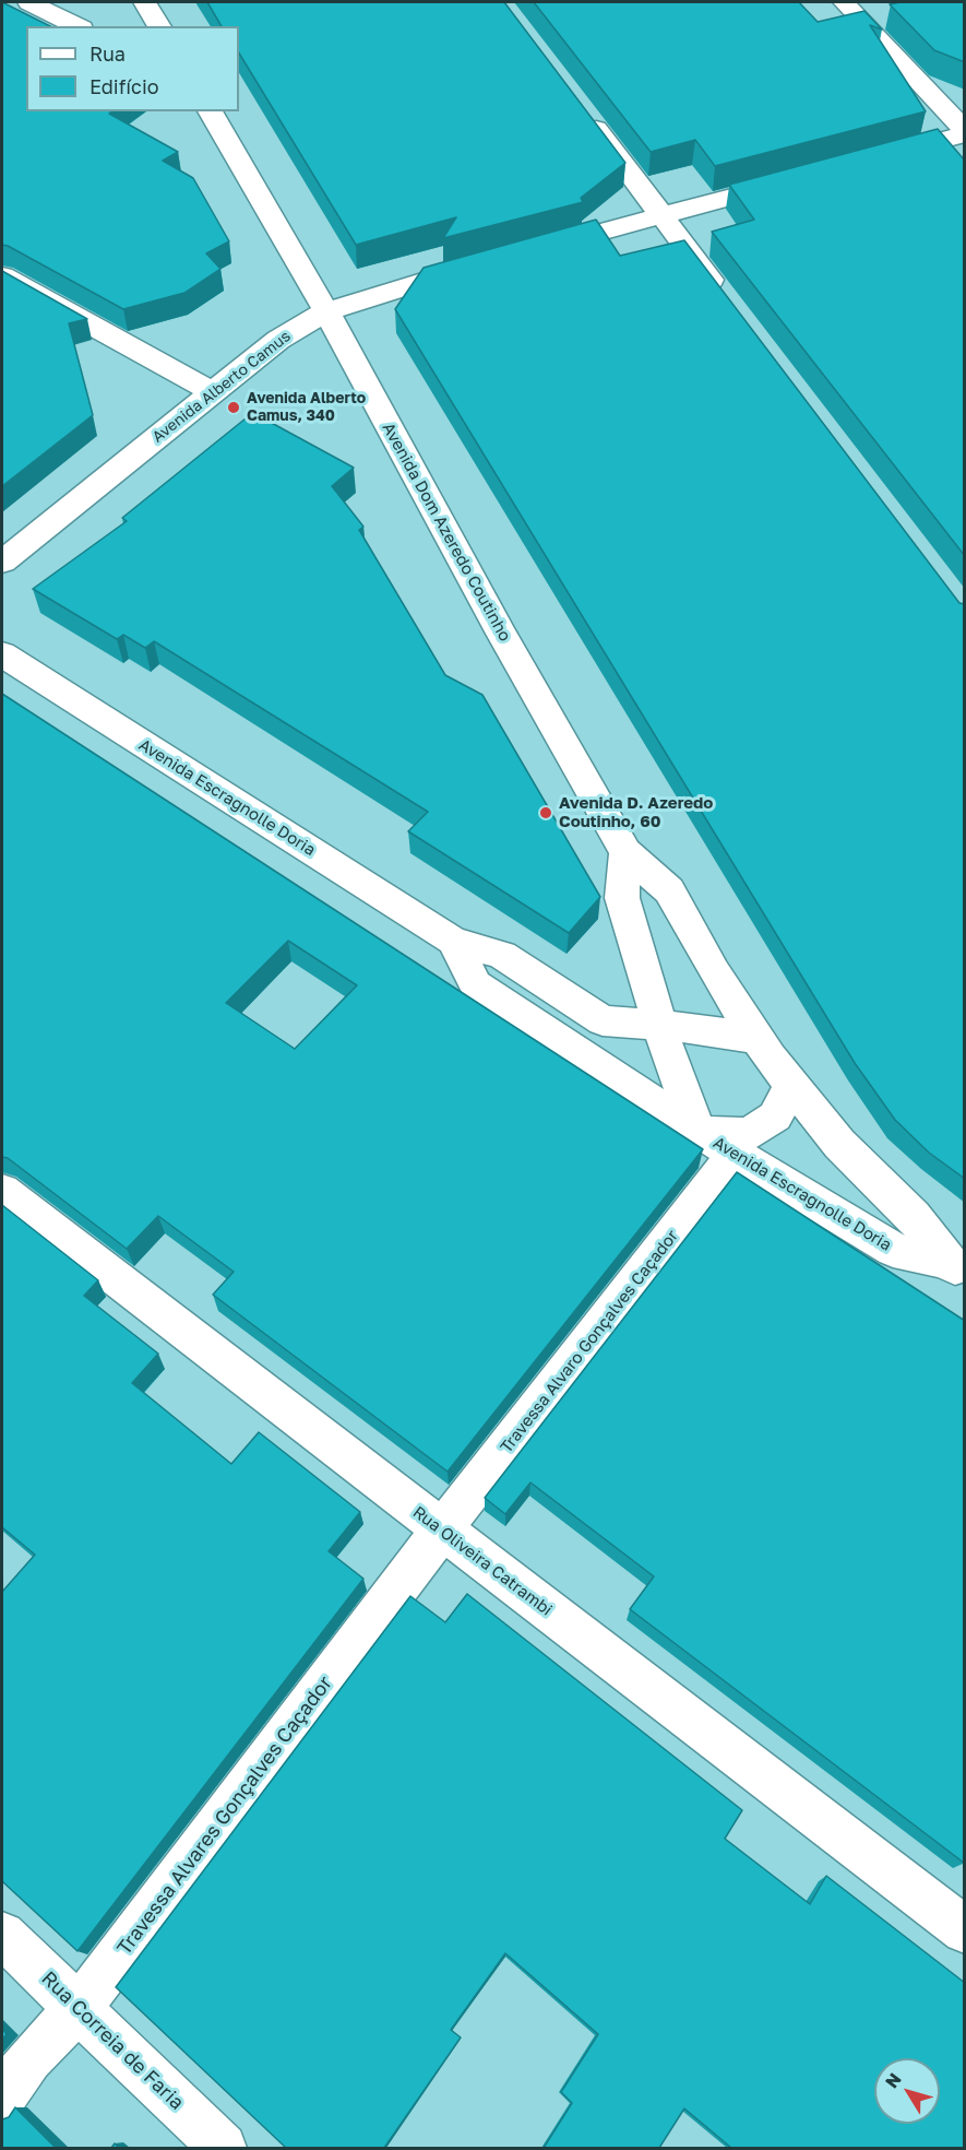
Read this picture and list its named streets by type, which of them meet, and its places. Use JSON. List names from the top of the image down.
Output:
{
  "streets": {
    "street": [
      "Avenida Alberto Camus",
      "Avenida Dom Azeredo Coutinho",
      "Avenida Escragnolle Doria",
      "Travessa Alvaro Gonçalves Caçador",
      "Rua Oliveira Catrambi",
      "Travessa Alvares Gonçalves Caçador",
      "Rua Correia de Faria"
    ]
  },
  "crossings": [
    ["Avenida Alberto Camus", "Avenida Dom Azeredo Coutinho"],
    ["Avenida Dom Azeredo Coutinho", "Avenida Escragnolle Doria"],
    ["Avenida Escragnolle Doria", "Travessa Alvaro Gonçalves Caçador"],
    ["Travessa Alvaro Gonçalves Caçador", "Rua Oliveira Catrambi"],
    ["Travessa Alvaro Gonçalves Caçador", "Travessa Alvares Gonçalves Caçador"],
    ["Rua Oliveira Catrambi", "Travessa Alvares Gonçalves Caçador"],
    ["Travessa Alvares Gonçalves Caçador", "Rua Correia de Faria"]
  ],
  "places": ["Avenida Alberto Camus, 340", "Avenida D. Azeredo Coutinho, 60"],
  "legend": ["Rua", "Edifício"],
  "north": "top left"
}
